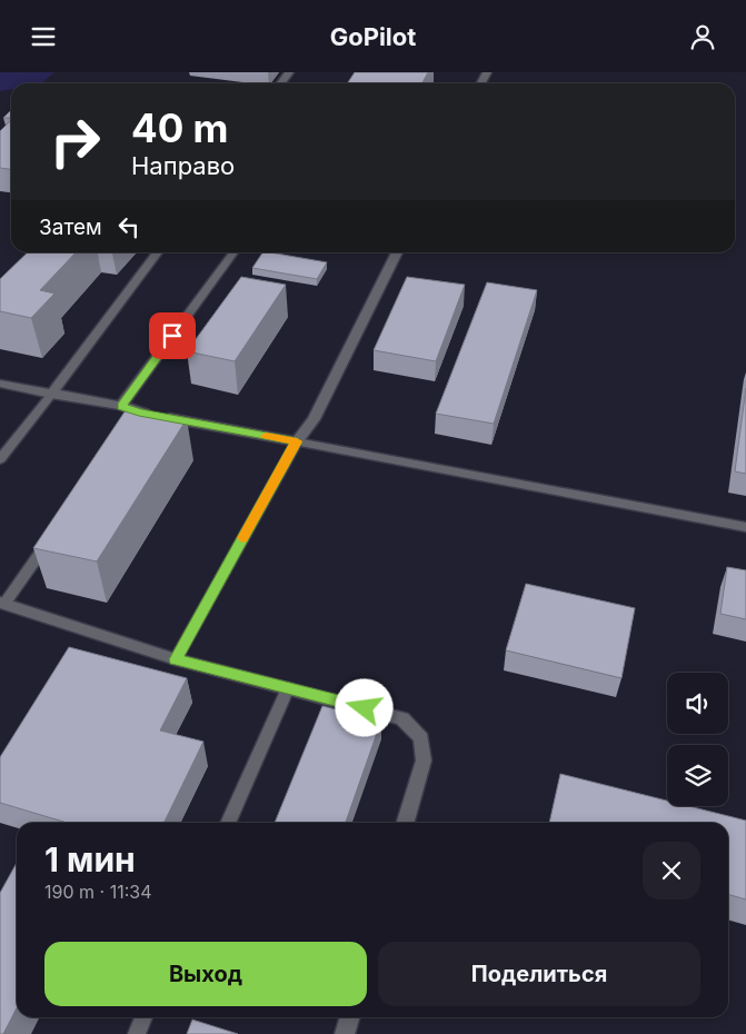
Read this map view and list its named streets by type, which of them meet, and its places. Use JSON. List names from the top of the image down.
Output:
{
  "page": {
    "header": "GoPilot",
    "turn": ["40 m", "Направо"],
    "then": "Затем",
    "heading": ["1 мин", "190 m · 11:34"],
    "buttons": ["Выход", "Поделиться"]
  }
}
